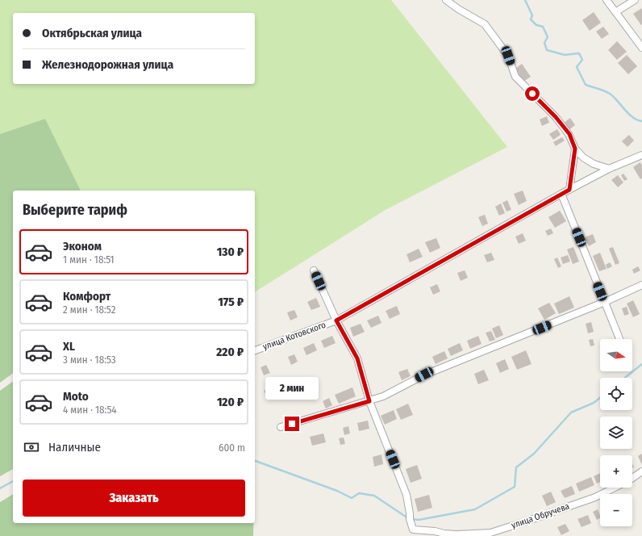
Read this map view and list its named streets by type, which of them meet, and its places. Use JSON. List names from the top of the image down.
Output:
{
  "streets": {
    "street": ["улица Котовского", "улица Обручева"]
  },
  "north": "right",
  "page": {
    "banner": ["Октябрьская улица", "Железнодорожная улица"],
    "heading": "Выберите тариф",
    "list": [
      {
        "name": "Эконом",
        "note": "1 мин · 18:51",
        "value": "130 ₽"
      },
      {
        "name": "Комфорт",
        "note": "2 мин · 18:52",
        "value": "175 ₽"
      },
      {
        "name": "XL",
        "note": "3 мин · 18:53",
        "value": "220 ₽"
      },
      {
        "name": "Moto",
        "note": "4 мин · 18:54",
        "value": "120 ₽"
      }
    ],
    "map_buttons": ["+", "−"],
    "bubble": "2 мин",
    "pay": ["Наличные", "600 m"],
    "buttons": "Заказать"
  }
}
